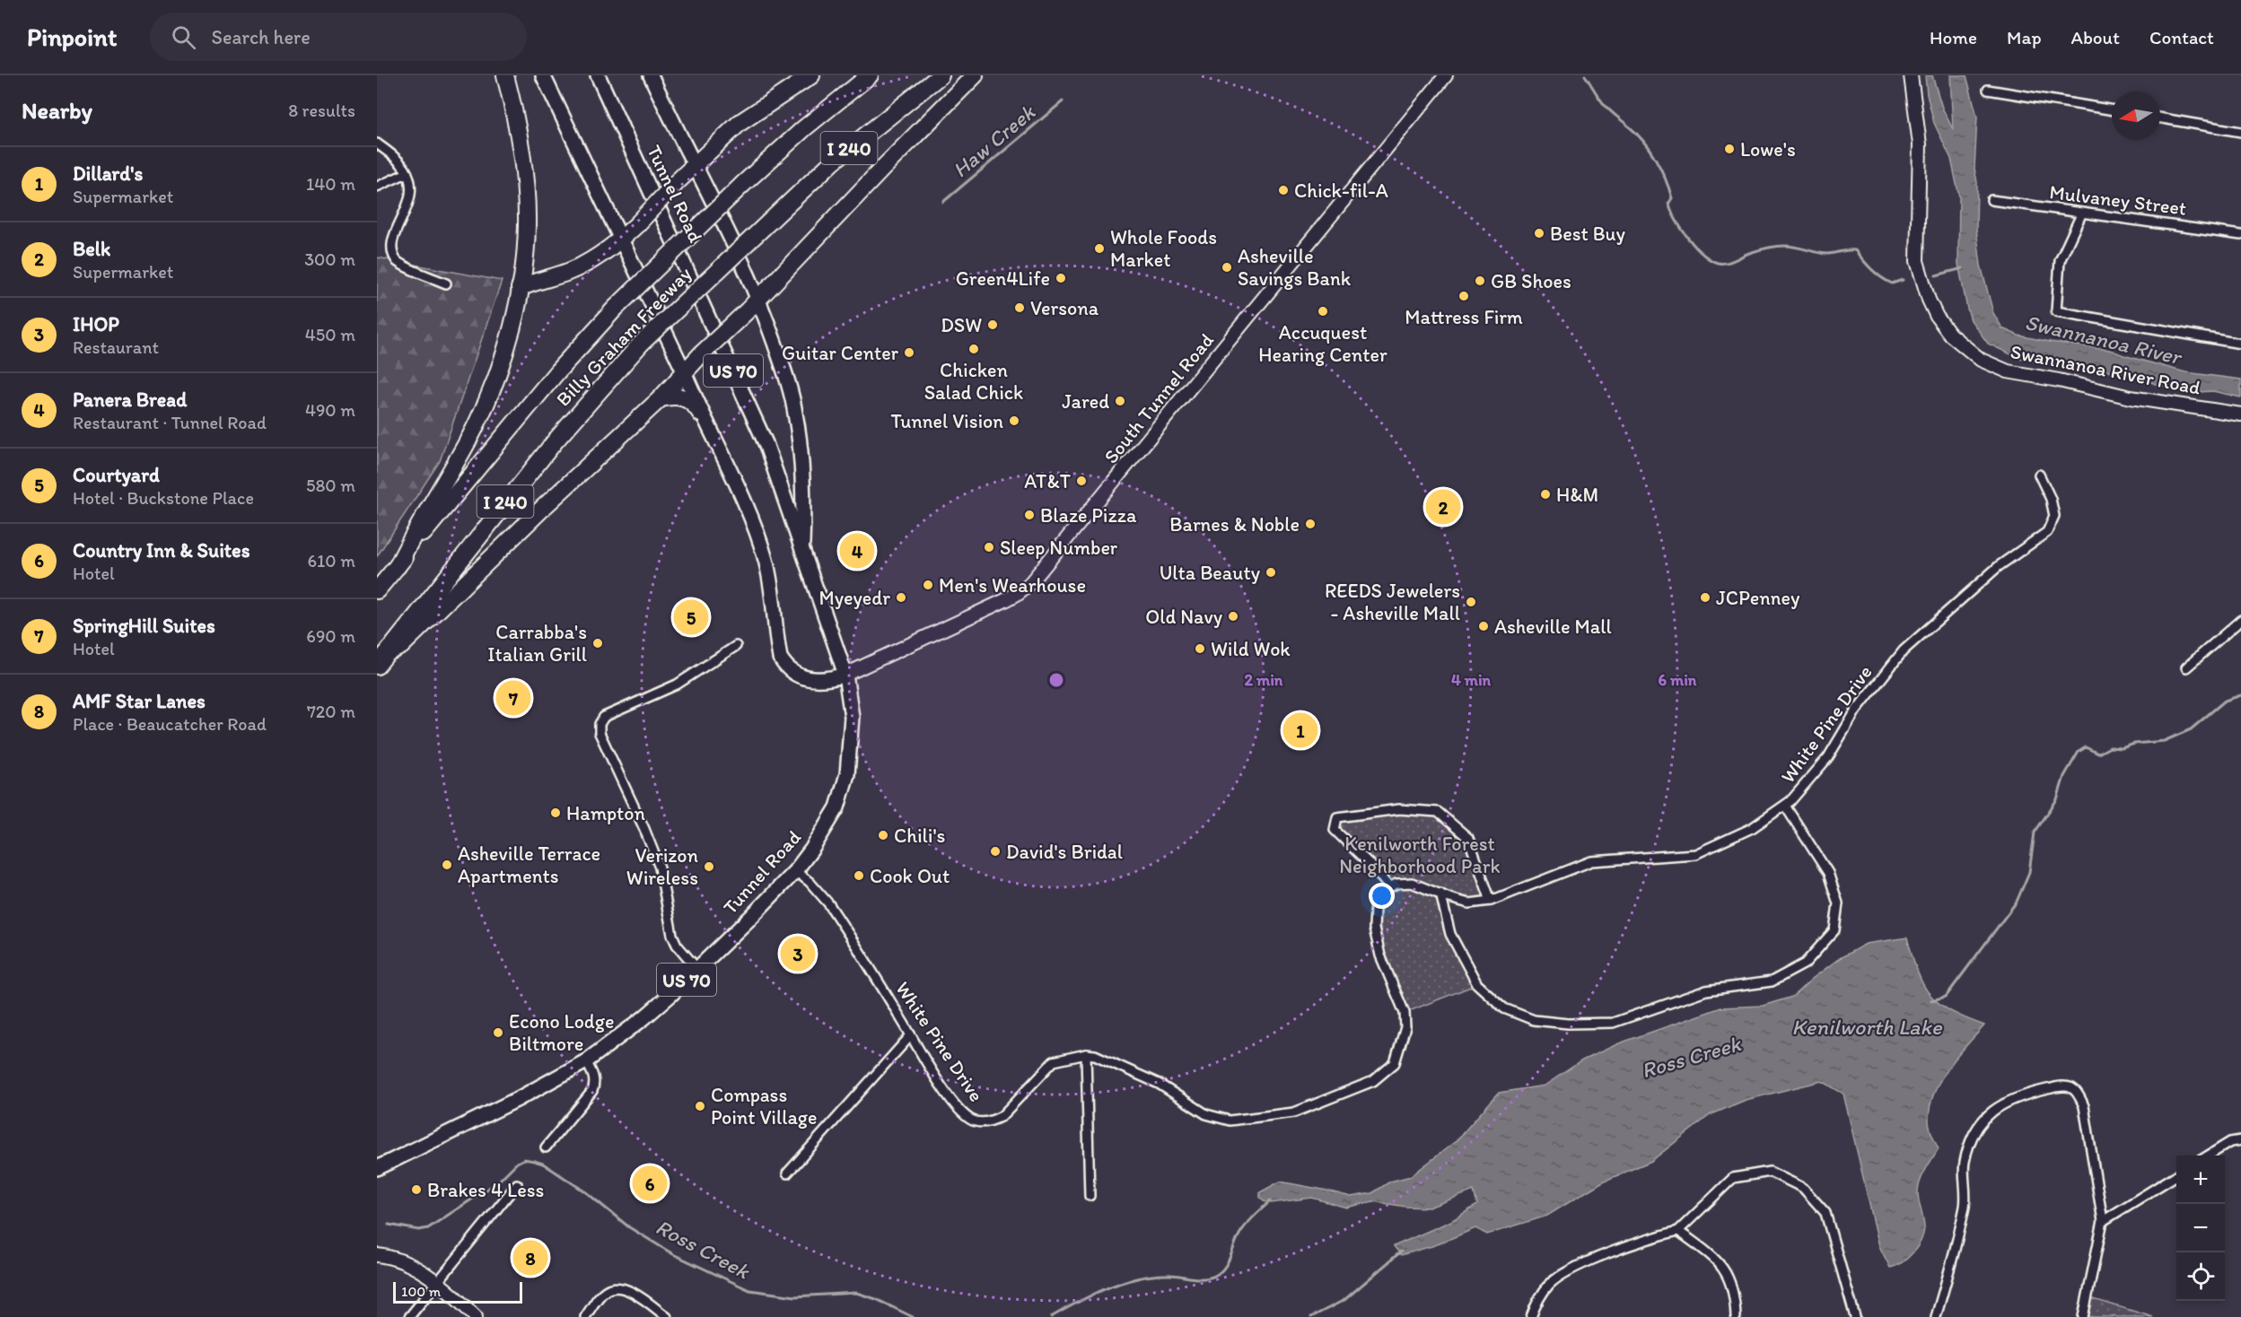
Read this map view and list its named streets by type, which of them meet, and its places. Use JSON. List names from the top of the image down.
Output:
{
  "streets": {
    "highway": ["I 240", "Billy Graham Freeway"],
    "main road": [
      "Tunnel Road",
      "Swannanoa River Road",
      "US 70",
      "South Tunnel Road"
    ],
    "street": ["Mulvaney Street", "White Pine Drive"]
  },
  "crossings": [
    ["Tunnel Road", "South Tunnel Road"],
    ["Tunnel Road", "White Pine Drive"]
  ],
  "water": [
    "Haw Creek",
    "Swannanoa River",
    "Kenilworth Lake",
    "Ross Creek"
  ],
  "parks": ["Kenilworth Forest Neighborhood Park"],
  "places": [
    "Lowe's",
    "Chick-fil-A",
    "Best Buy",
    "Whole Foods Market",
    "Asheville Savings Bank",
    "Green4Life",
    "GB Shoes",
    "Mattress Firm",
    "Versona",
    "Accuquest Hearing Center",
    "DSW",
    "Chicken Salad Chick",
    "Guitar Center",
    "Jared",
    "Tunnel Vision",
    "AT&T",
    "H&M",
    "Blaze Pizza",
    "Barnes & Noble",
    "Sleep Number",
    "Ulta Beauty",
    "Men's Wearhouse",
    "Myeyedr",
    "JCPenney",
    "REEDS Jewelers - Asheville Mall",
    "Old Navy",
    "Asheville Mall",
    "Carrabba's Italian Grill",
    "Wild Wok",
    "Hampton",
    "Chili's",
    "David's Bridal",
    "Asheville Terrace Apartments",
    "Verizon Wireless",
    "Cook Out",
    "Econo Lodge Biltmore",
    "Compass Point Village",
    "Brakes 4 Less"
  ],
  "scale_bar": "100 m",
  "north": "left",
  "page": {
    "header": "Pinpoint",
    "search": "Search here",
    "nav": [
      "Home",
      "Map",
      "About",
      "Contact"
    ],
    "heading": ["Nearby", "8 results"],
    "list": [
      {
        "mark": "1",
        "name": "Dillard's",
        "note": "Supermarket",
        "value": "140 m"
      },
      {
        "mark": "2",
        "name": "Belk",
        "note": "Supermarket",
        "value": "300 m"
      },
      {
        "mark": "3",
        "name": "IHOP",
        "note": "Restaurant",
        "value": "450 m"
      },
      {
        "mark": "4",
        "name": "Panera Bread",
        "note": "Restaurant · Tunnel Road",
        "value": "490 m"
      },
      {
        "mark": "5",
        "name": "Courtyard",
        "note": "Hotel · Buckstone Place",
        "value": "580 m"
      },
      {
        "mark": "6",
        "name": "Country Inn & Suites",
        "note": "Hotel",
        "value": "610 m"
      },
      {
        "mark": "7",
        "name": "SpringHill Suites",
        "note": "Hotel",
        "value": "690 m"
      },
      {
        "mark": "8",
        "name": "AMF Star Lanes",
        "note": "Place · Beaucatcher Road",
        "value": "720 m"
      }
    ],
    "pins": [
      "2",
      "4",
      "5",
      "7",
      "1",
      "3",
      "6",
      "8"
    ],
    "map_buttons": ["+", "−"],
    "scale": "100 m"
  },
  "rings": ["2 min", "4 min", "6 min"]
}
